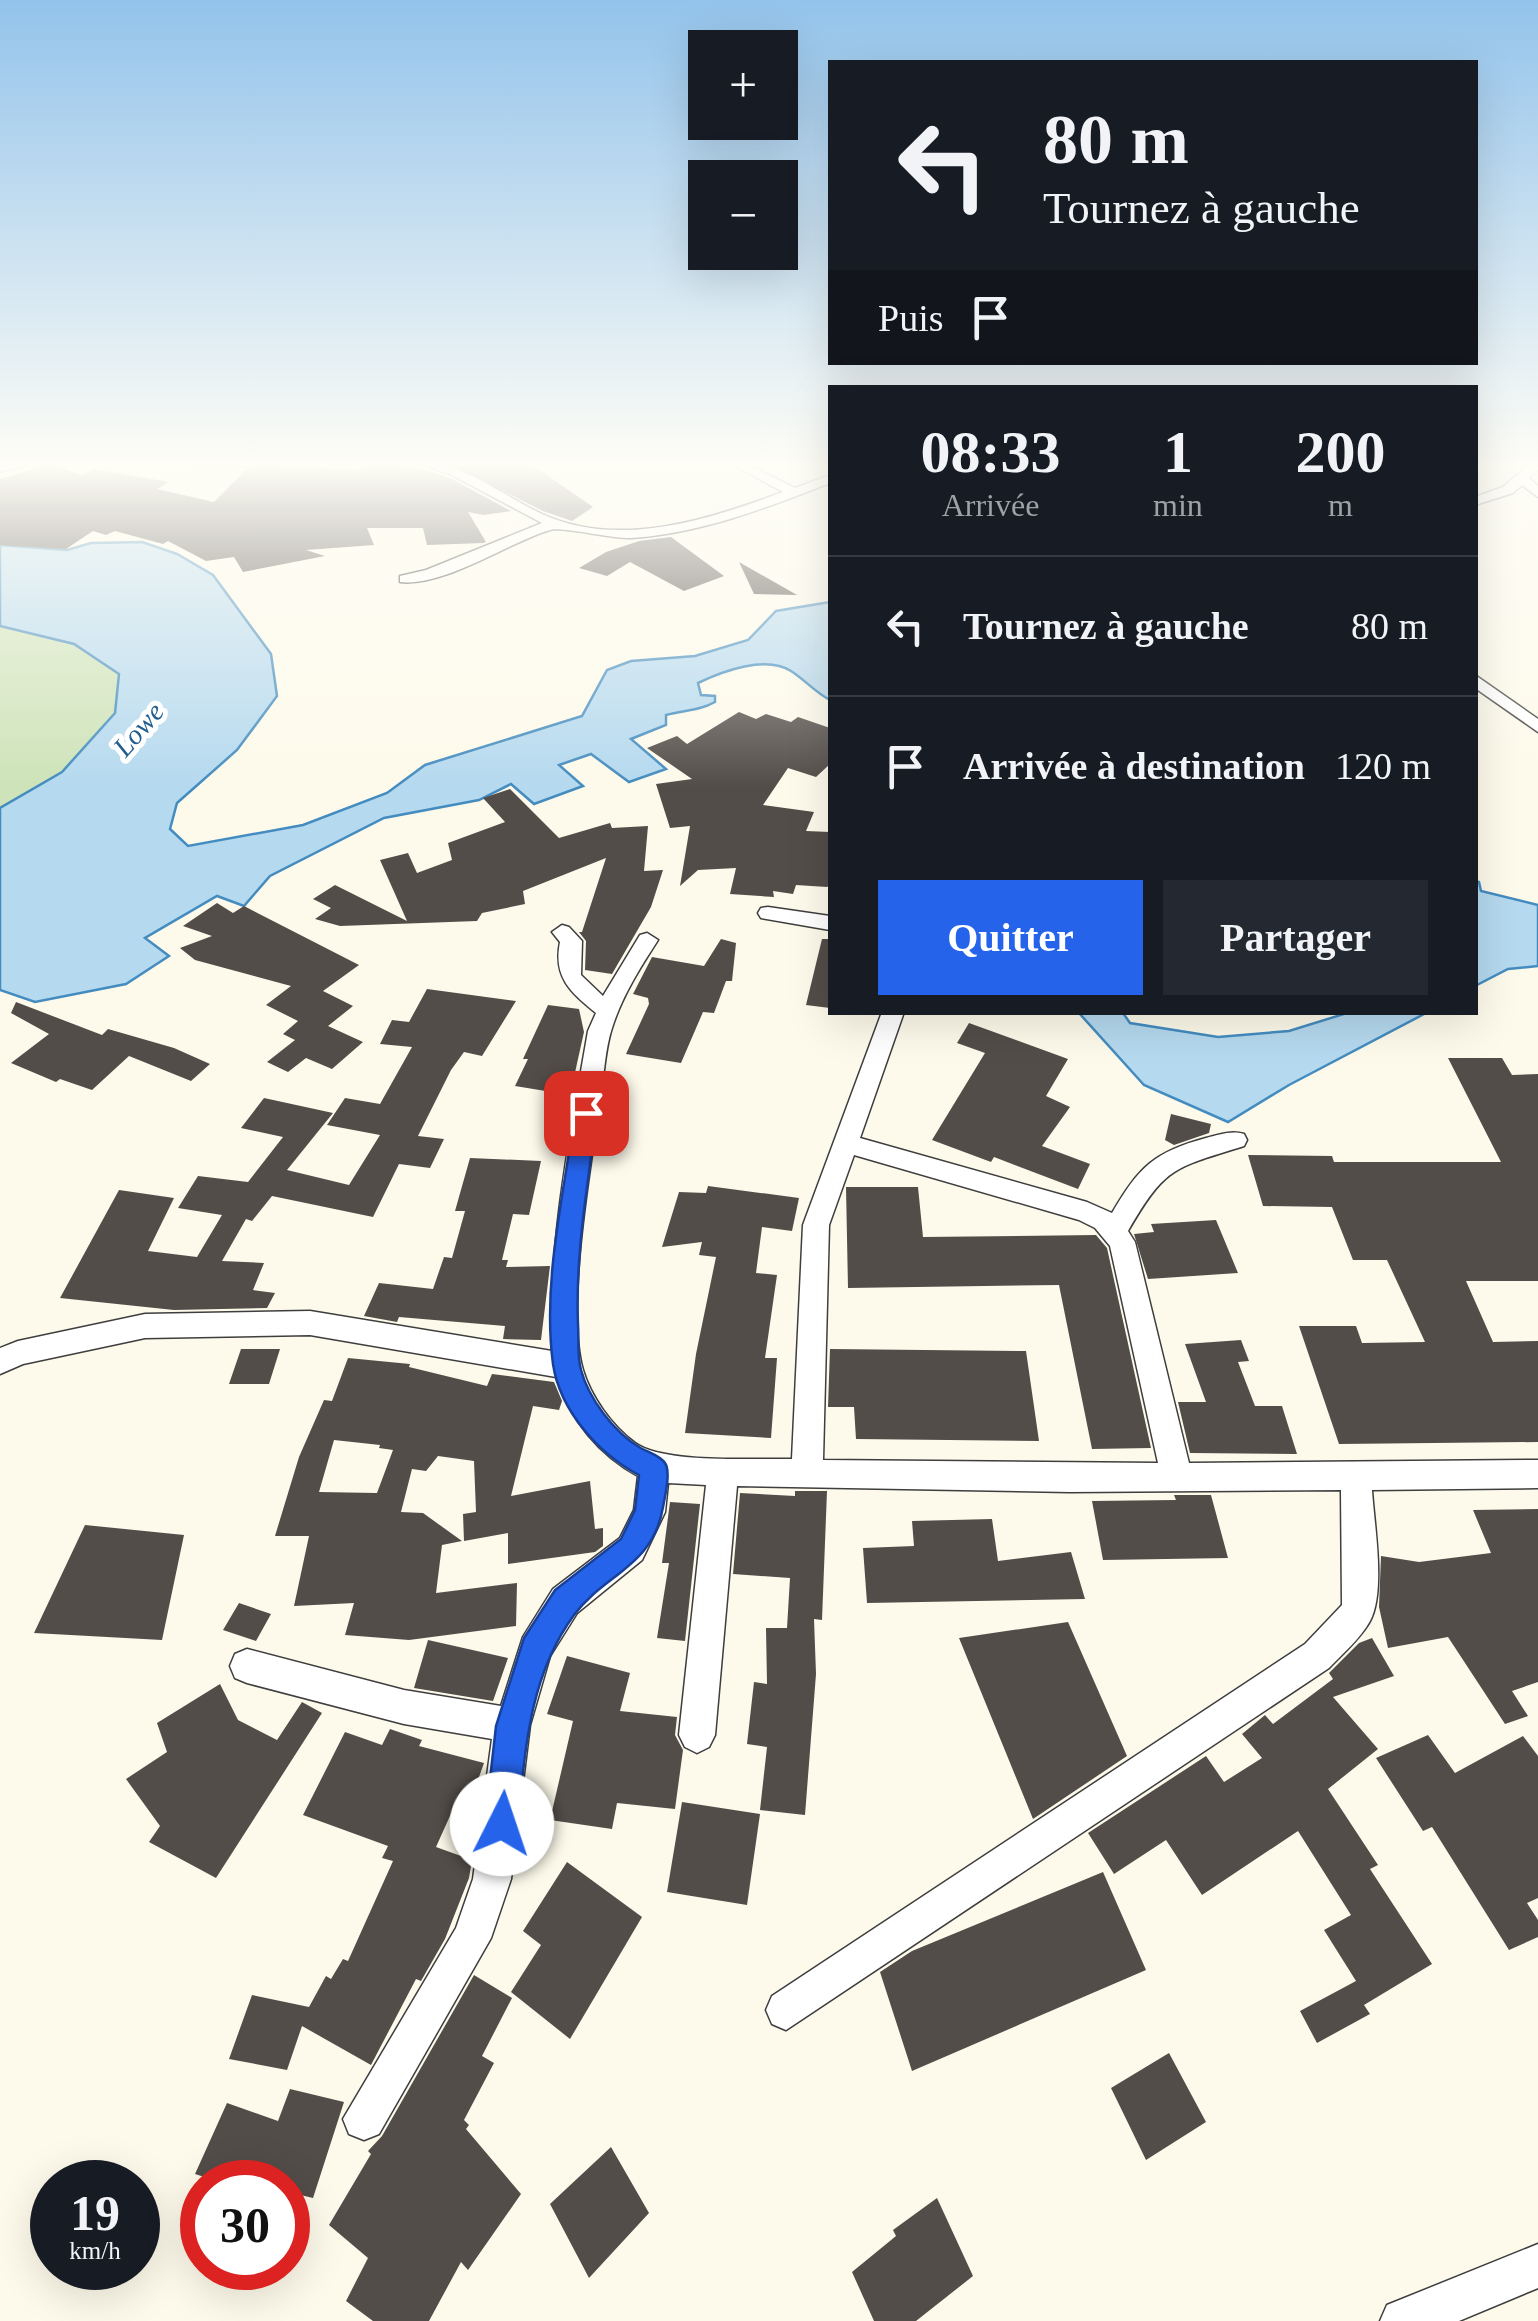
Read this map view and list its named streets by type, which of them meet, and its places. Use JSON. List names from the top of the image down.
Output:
{
  "water": ["Lowe"],
  "page": {
    "map_buttons": ["+", "−"],
    "turn": ["80 m", "Tournez à gauche"],
    "then": "Puis",
    "eta": [
      "08:33",
      "Arrivée",
      "1",
      "min",
      "200",
      "m"
    ],
    "list": [
      {
        "name": "Tournez à gauche",
        "value": "80 m"
      },
      {
        "name": "Arrivée à destination",
        "value": "120 m"
      }
    ],
    "buttons": ["Quitter", "Partager"],
    "speed": "19 km/h",
    "limit": "30"
  }
}
